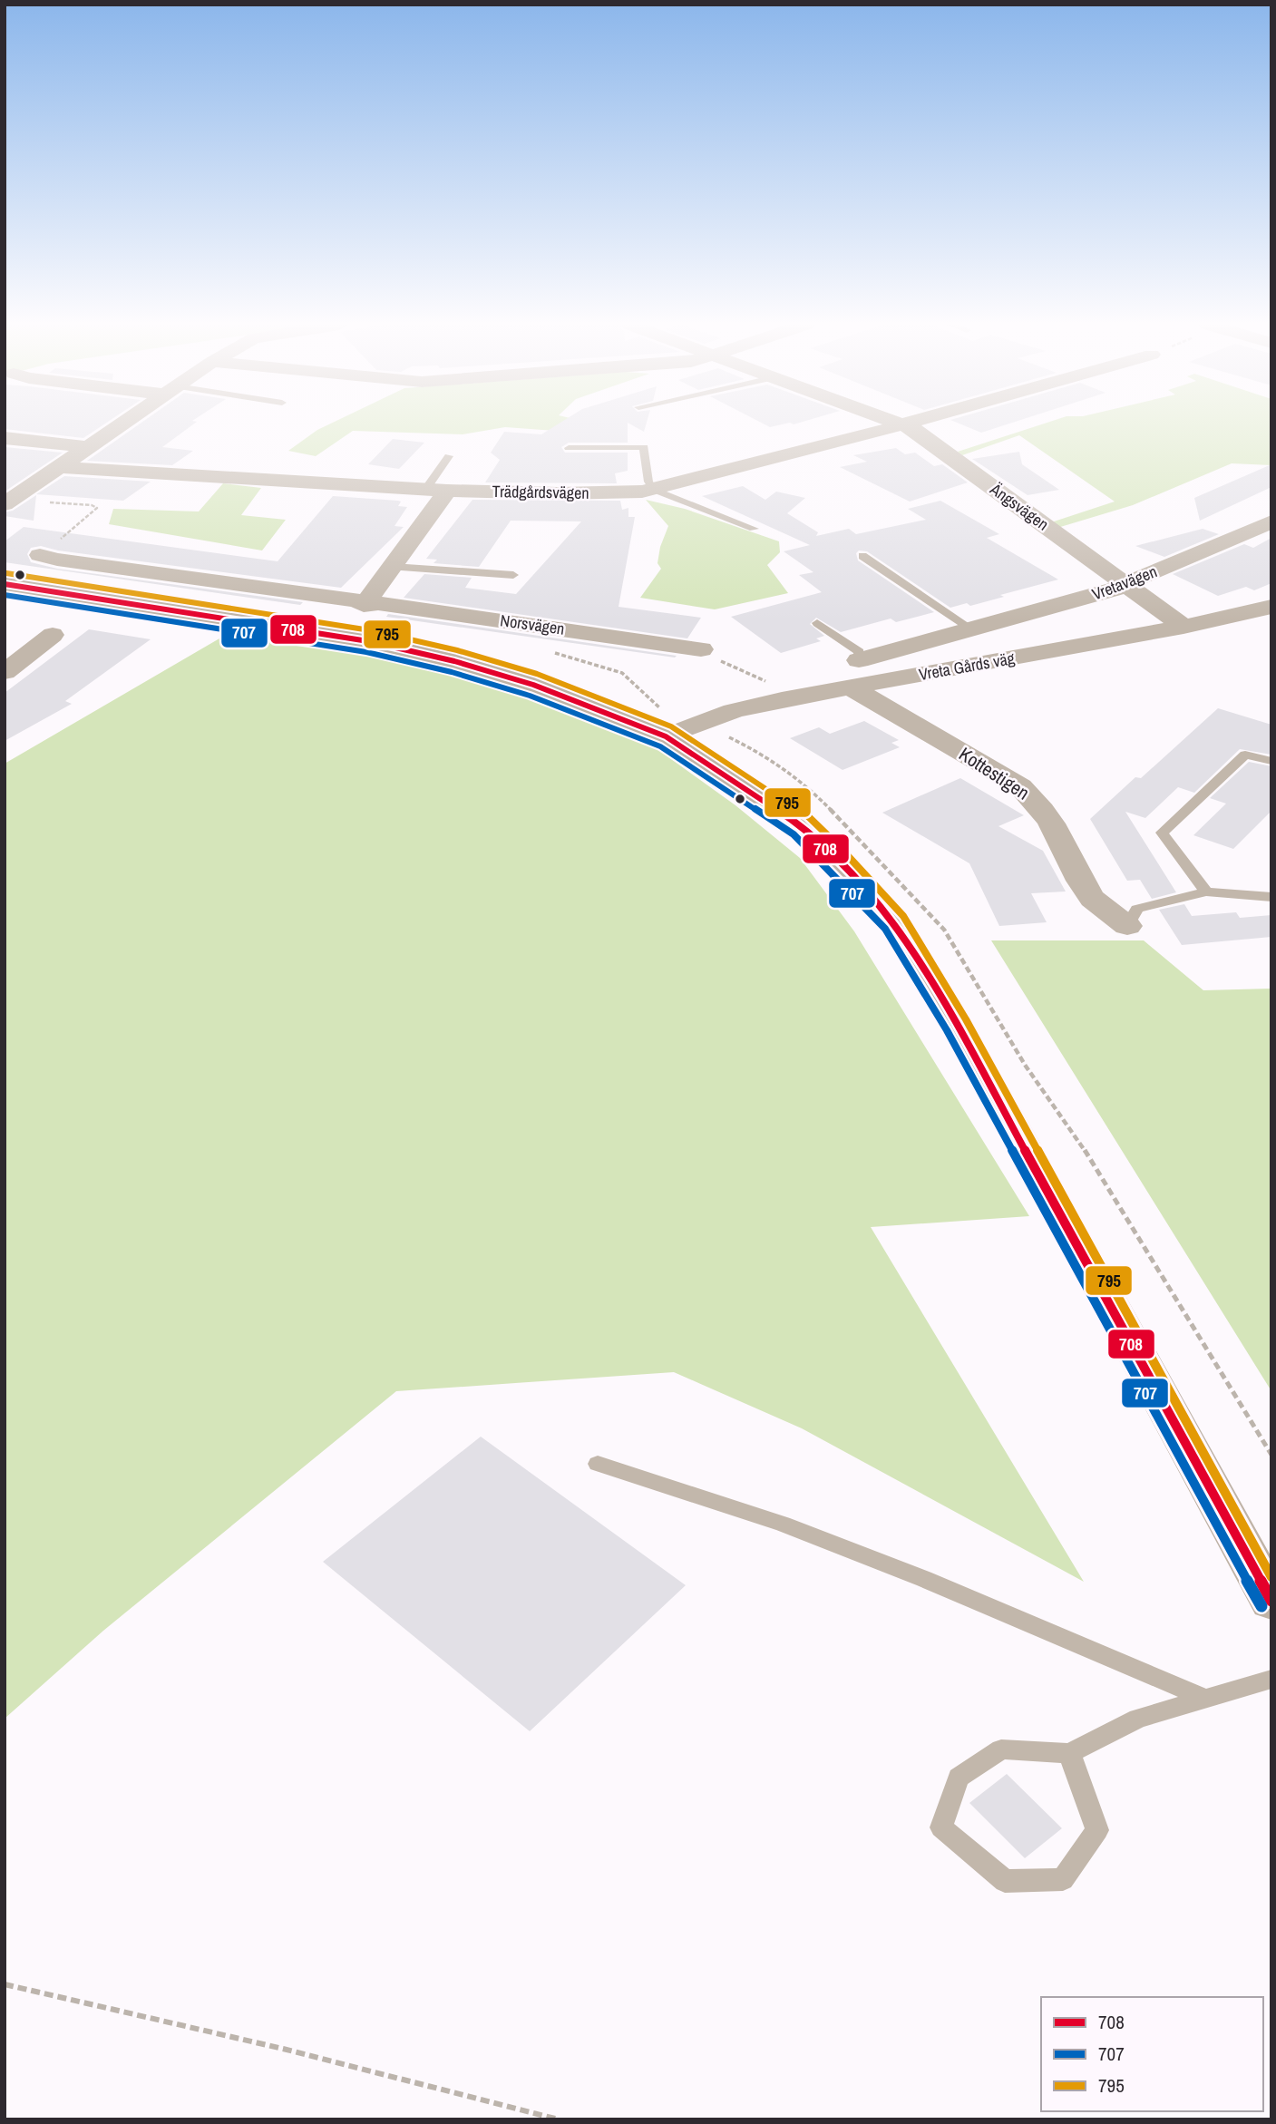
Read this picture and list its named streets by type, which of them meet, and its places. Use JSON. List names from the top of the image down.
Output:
{
  "streets": {
    "street": [
      "Trädgårdsvägen",
      "Ängsvägen",
      "Vretavägen",
      "Norsvägen",
      "Vreta Gårds väg",
      "Kottestigen"
    ]
  },
  "crossings": [
    ["Trädgårdsvägen", "Ängsvägen"],
    ["Ängsvägen", "Vretavägen"],
    ["Ängsvägen", "Vreta Gårds väg"],
    ["Vreta Gårds väg", "Kottestigen"]
  ],
  "lines": ["transit line 795", "transit line 708", "transit line 707"],
  "legend": ["708", "707", "795"]
}
